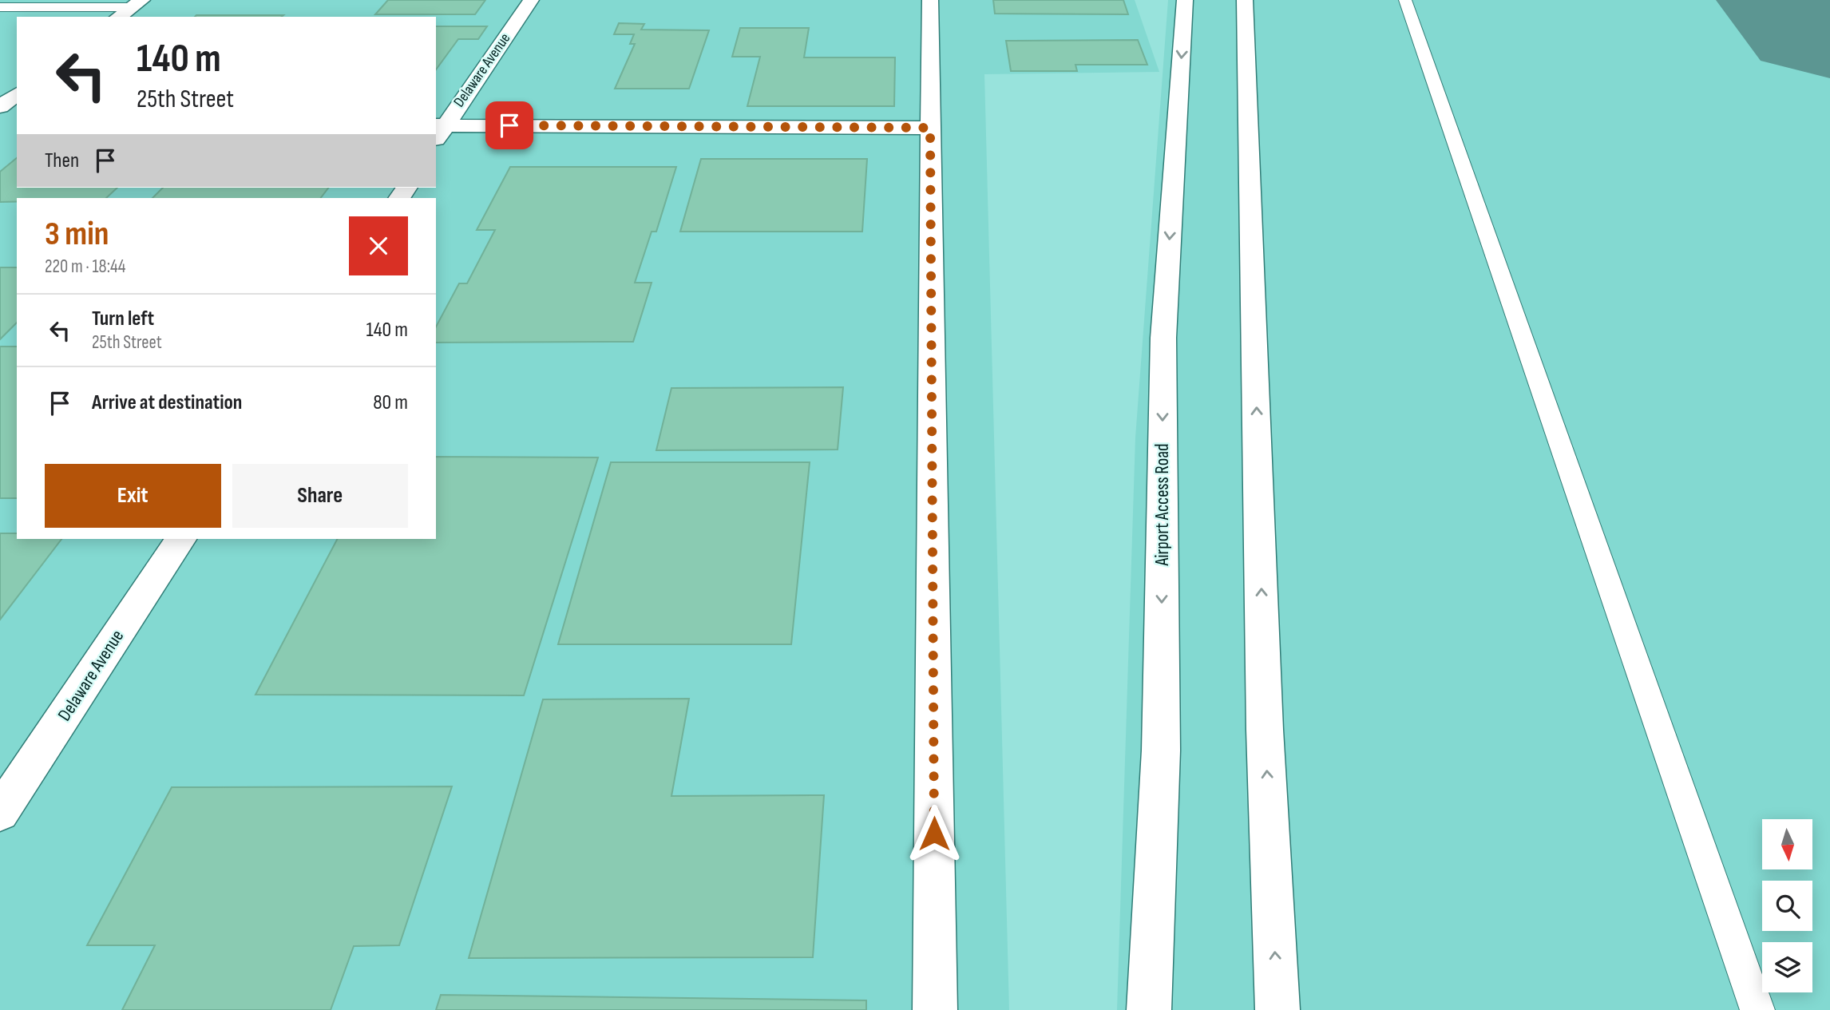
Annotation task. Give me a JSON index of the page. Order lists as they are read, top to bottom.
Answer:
{
  "streets": {
    "main road": ["Delaware Avenue", "Airport Access Road"]
  },
  "north": "bottom",
  "page": {
    "turn": ["140 m", "25th Street"],
    "then": "Then",
    "heading": ["3 min", "220 m · 18:44"],
    "list": [
      {
        "name": "Turn left",
        "note": "25th Street",
        "value": "140 m"
      },
      {
        "name": "Arrive at destination",
        "value": "80 m"
      }
    ],
    "buttons": ["Exit", "Share"]
  }
}
